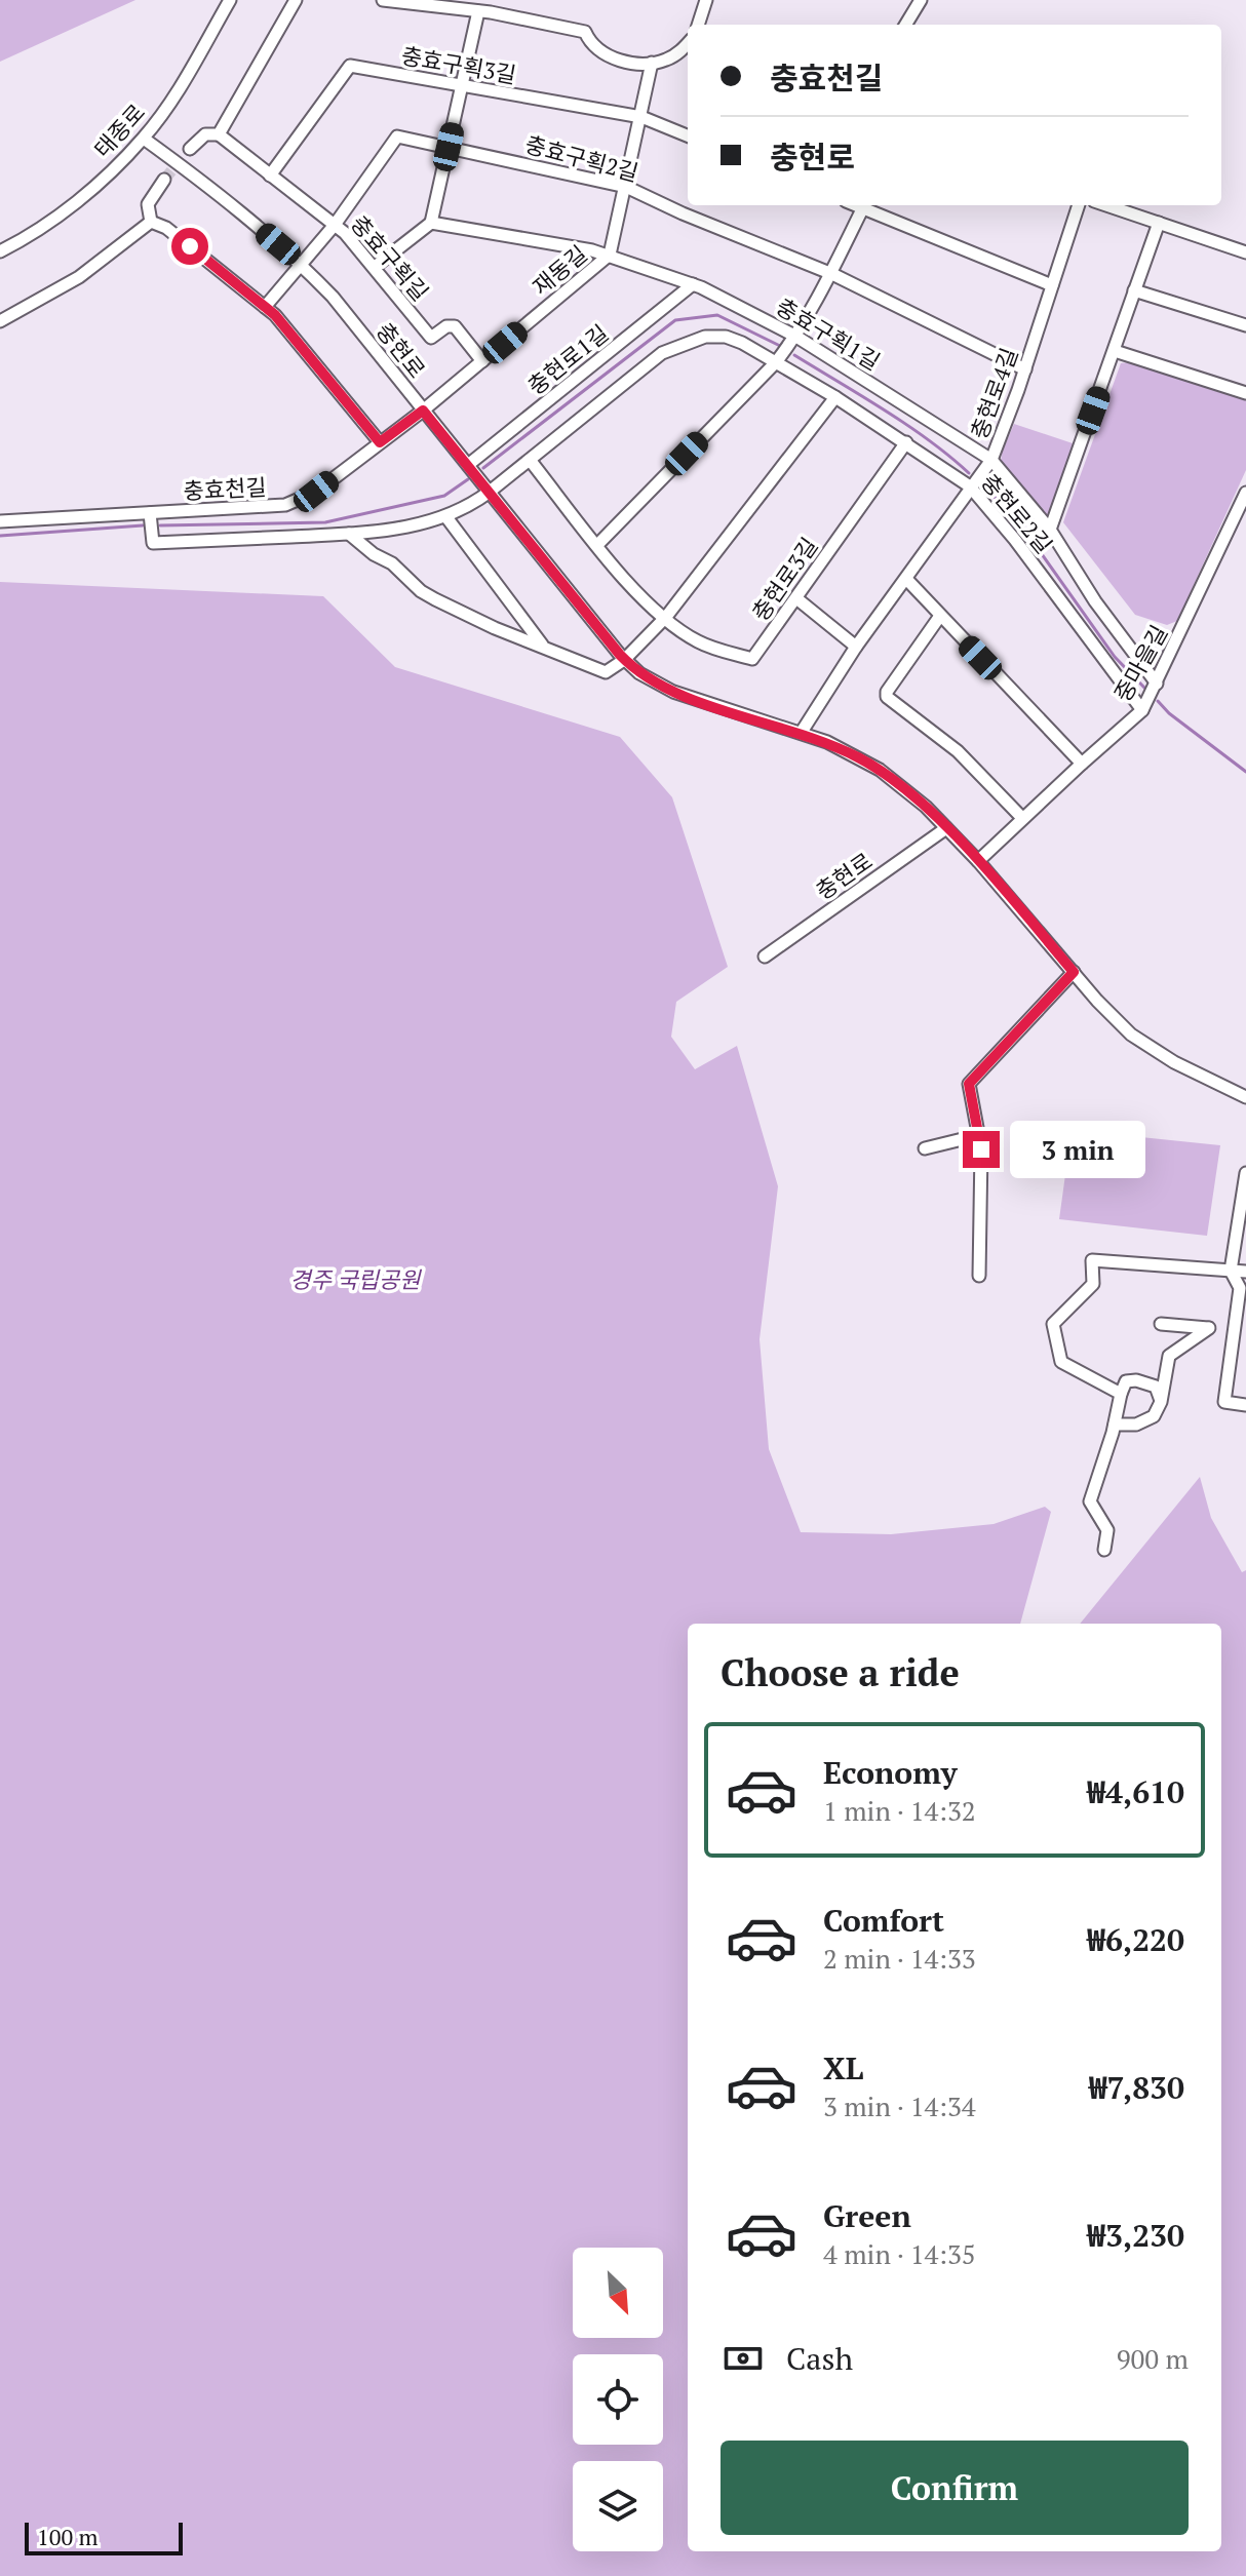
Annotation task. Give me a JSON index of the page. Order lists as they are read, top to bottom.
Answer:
{
  "streets": {
    "street": [
      "충효구획3길",
      "태종로",
      "충효구획2길",
      "충효구획길",
      "재동길",
      "충효구획1길",
      "충현로",
      "충현로1길",
      "충현로4길",
      "충효천길",
      "충현로2길",
      "충현로3길",
      "중마을길"
    ]
  },
  "crossings": [
    ["충효구획3길", "충효구획길"],
    ["충효구획3길", "재동길"],
    ["태종로", "충현로"],
    ["충효구획2길", "충효구획길"],
    ["충효구획2길", "재동길"],
    ["충효구획2길", "충현로4길"],
    ["충효구획길", "재동길"],
    ["재동길", "충효구획1길"],
    ["재동길", "충현로"],
    ["재동길", "충효천길"],
    ["충효구획1길", "충현로1길"],
    ["충효구획1길", "충현로4길"],
    ["충효구획1길", "중마을길"],
    ["충현로", "충현로1길"],
    ["충현로", "충현로4길"],
    ["충현로", "충효천길"],
    ["충현로", "충현로2길"],
    ["충현로", "중마을길"],
    ["충현로4길", "충현로2길"],
    ["충현로2길", "충현로3길"],
    ["충현로2길", "중마을길"]
  ],
  "parks": ["경주 국립공원"],
  "scale_bar": "100 m",
  "north": "bottom right",
  "page": {
    "banner": ["충효천길", "충현로"],
    "bubble": "3 min",
    "heading": "Choose a ride",
    "list": [
      {
        "name": "Economy",
        "note": "1 min · 14:32",
        "value": "₩4,610"
      },
      {
        "name": "Comfort",
        "note": "2 min · 14:33",
        "value": "₩6,220"
      },
      {
        "name": "XL",
        "note": "3 min · 14:34",
        "value": "₩7,830"
      },
      {
        "name": "Green",
        "note": "4 min · 14:35",
        "value": "₩3,230"
      }
    ],
    "pay": ["Cash", "900 m"],
    "buttons": "Confirm",
    "scale": "100 m"
  }
}
